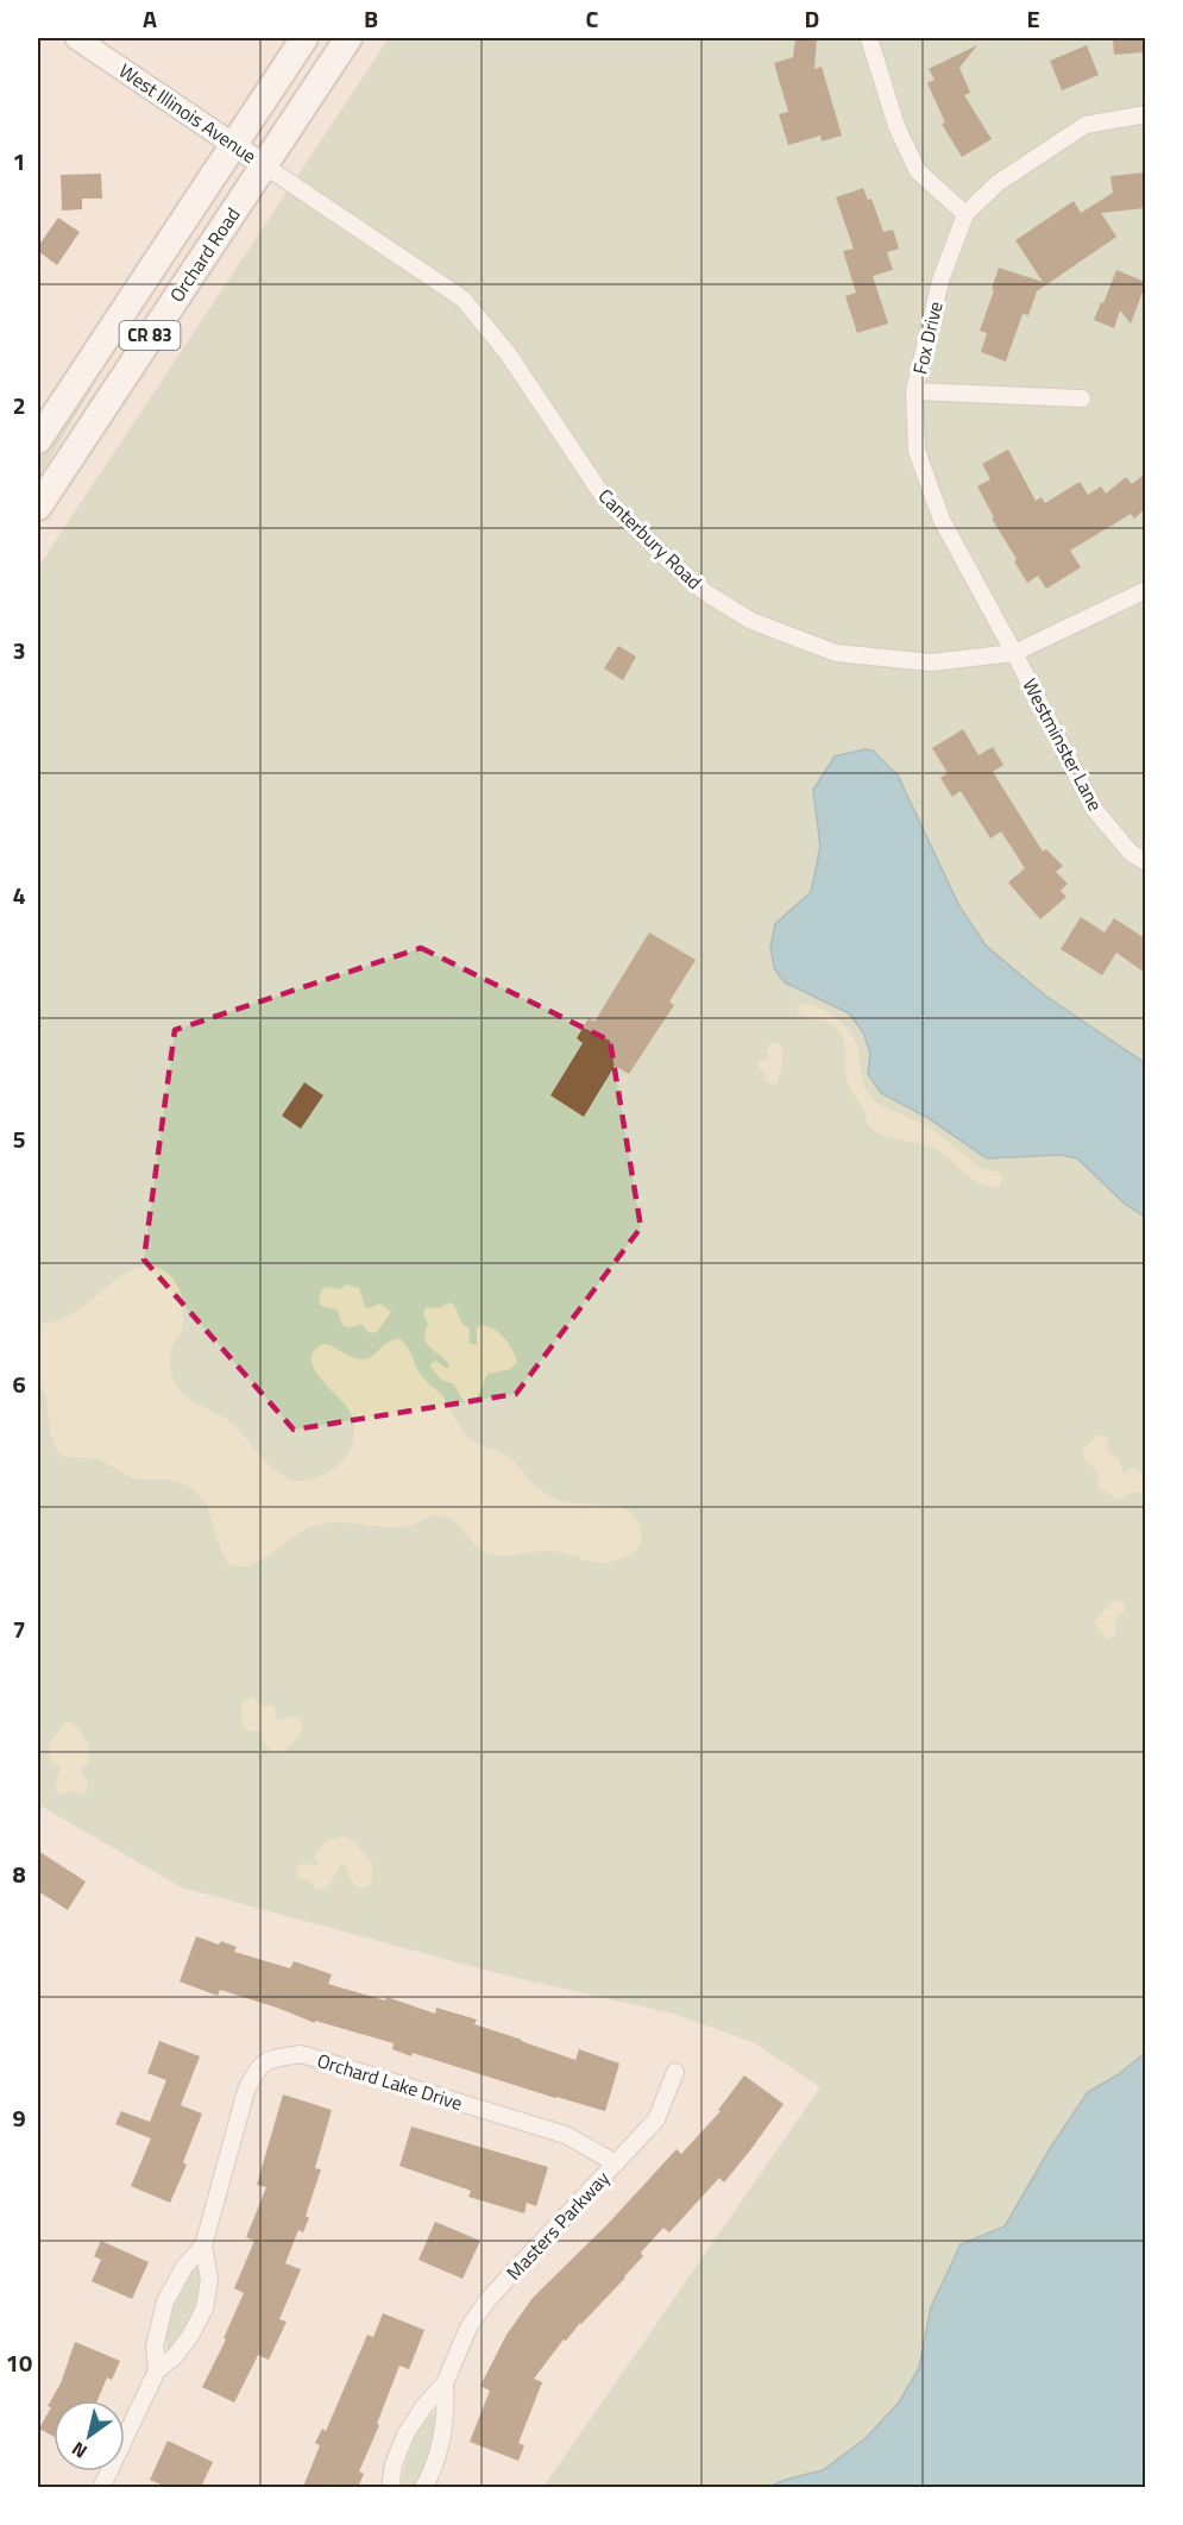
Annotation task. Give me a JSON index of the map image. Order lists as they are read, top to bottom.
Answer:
{
  "streets": {
    "main road": ["Orchard Road", "CR 83"],
    "street": [
      "West Illinois Avenue",
      "Fox Drive",
      "Canterbury Road",
      "Westminster Lane",
      "Orchard Lake Drive",
      "Masters Parkway"
    ]
  },
  "crossings": [
    ["West Illinois Avenue", "Orchard Road"],
    ["West Illinois Avenue", "Canterbury Road"],
    ["Orchard Road", "Canterbury Road"],
    ["Fox Drive", "Canterbury Road"],
    ["Fox Drive", "Westminster Lane"],
    ["Canterbury Road", "Westminster Lane"],
    ["Orchard Lake Drive", "Masters Parkway"]
  ],
  "north": "bottom left",
  "grid": {
    "columns": [
      "A",
      "B",
      "C",
      "D",
      "E"
    ],
    "rows": [
      "1",
      "2",
      "3",
      "4",
      "5",
      "6",
      "7",
      "8",
      "9",
      "10"
    ]
  }
}
